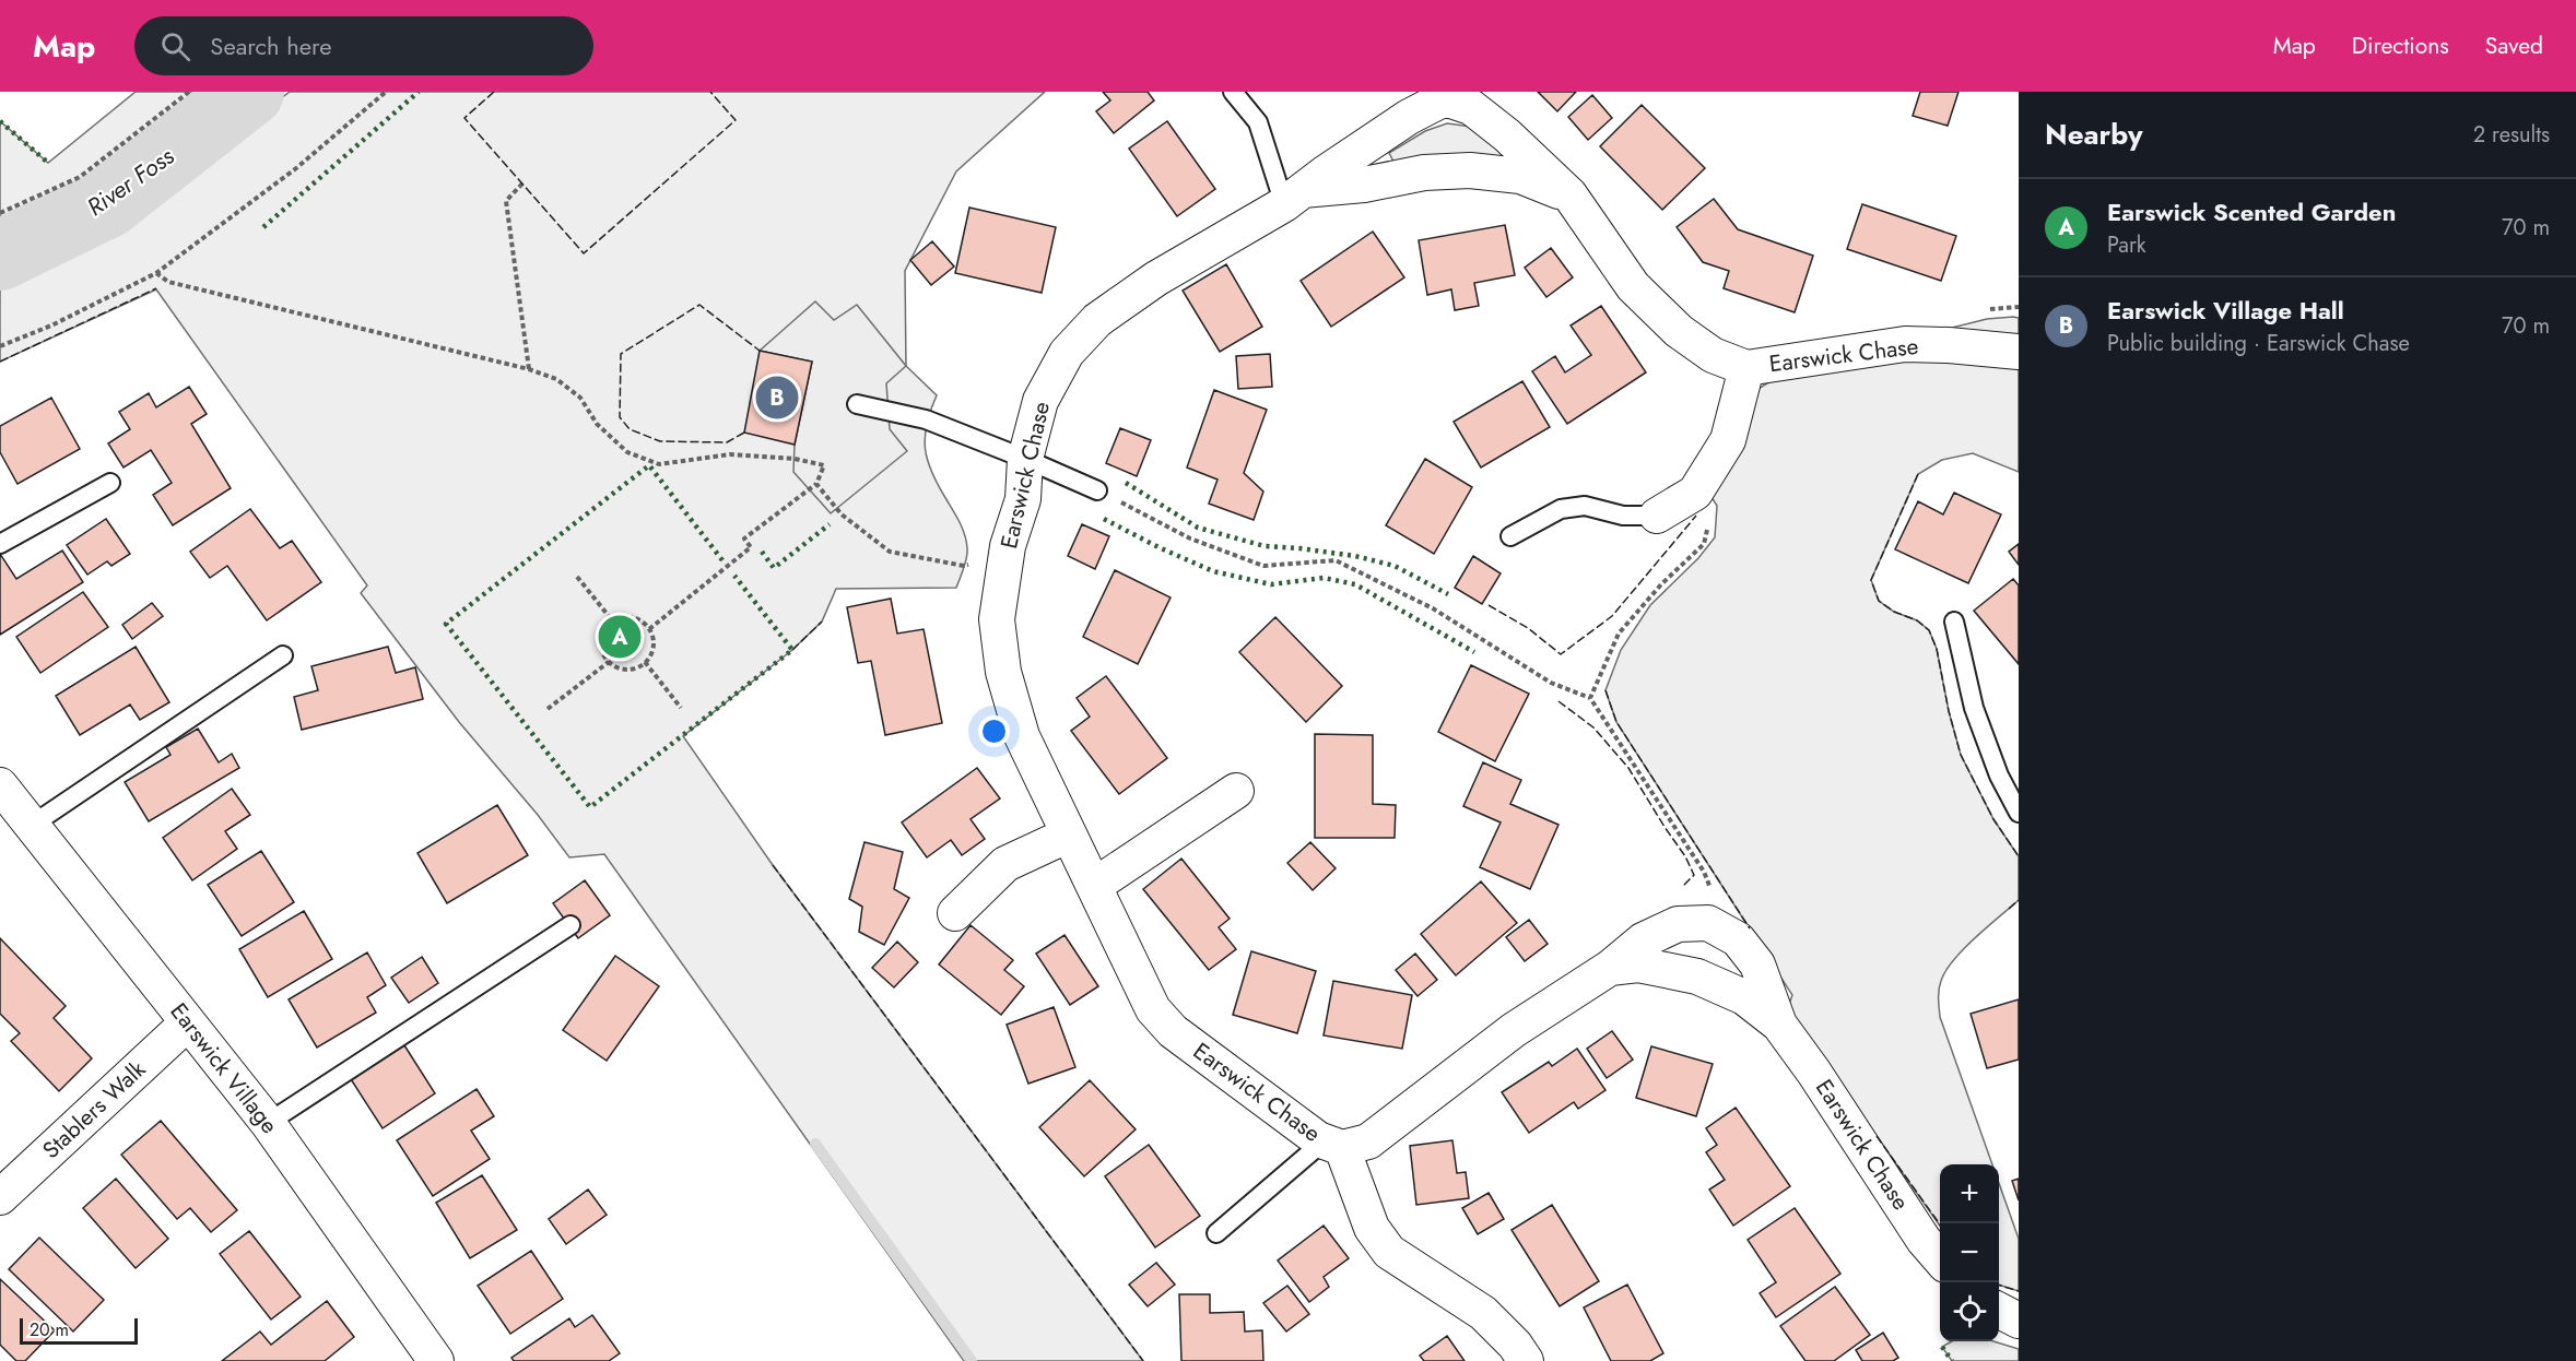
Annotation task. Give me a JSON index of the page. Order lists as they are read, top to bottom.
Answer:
{
  "streets": {
    "street": ["Earswick Chase", "Earswick Village", "Stablers Walk"]
  },
  "crossings": [
    ["Earswick Village", "Stablers Walk"]
  ],
  "water": ["River Foss"],
  "scale_bar": "20 m",
  "page": {
    "header": "Map",
    "search": "Search here",
    "nav": ["Map", "Directions", "Saved"],
    "heading": ["Nearby", "2 results"],
    "list": [
      {
        "mark": "A",
        "name": "Earswick Scented Garden",
        "note": "Park",
        "value": "70 m"
      },
      {
        "mark": "B",
        "name": "Earswick Village Hall",
        "note": "Public building · Earswick Chase",
        "value": "70 m"
      }
    ],
    "pins": ["B", "A"],
    "map_buttons": ["+", "−"],
    "scale": "20 m"
  }
}
